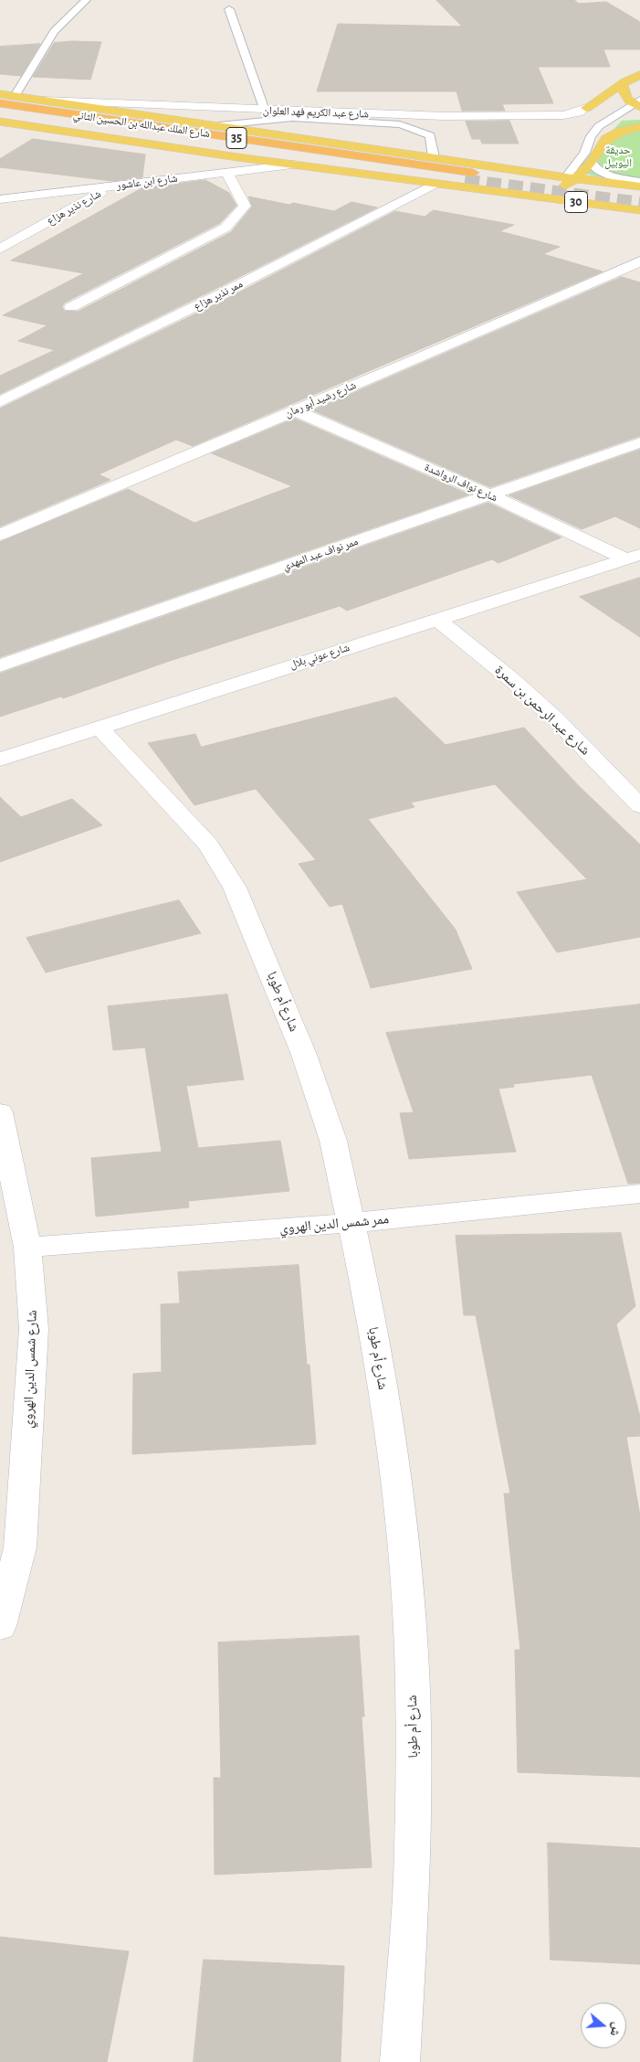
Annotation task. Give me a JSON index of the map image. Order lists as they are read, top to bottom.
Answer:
{
  "streets": {
    "highway": ["شارع الملك عبدالله بن الحسين الثاني", "35"],
    "main road": ["30"],
    "street": [
      "شارع عبد الكريم فهد العلوان",
      "شارع ابن عاشور",
      "شارع نذير هزاع",
      "ممر نذير هزاع",
      "شارع رشيد أبو رمان",
      "شارع نواف الرواشدة",
      "ممر نواف عبد المهدي",
      "شارع عوني بلال",
      "شارع عبد الرحمن بن سمرة",
      "شارع أم طوبا",
      "ممر شمس الدين الهروي",
      "شارع شمس الدين الهروي"
    ]
  },
  "crossings": [
    ["شارع ابن عاشور", "شارع نذير هزاع"],
    ["شارع رشيد أبو رمان", "شارع نواف الرواشدة"],
    ["شارع نواف الرواشدة", "ممر نواف عبد المهدي"],
    ["شارع نواف الرواشدة", "شارع عوني بلال"],
    ["شارع عوني بلال", "شارع عبد الرحمن بن سمرة"],
    ["شارع عوني بلال", "شارع أم طوبا"],
    ["شارع أم طوبا", "ممر شمس الدين الهروي"],
    ["ممر شمس الدين الهروي", "شارع شمس الدين الهروي"]
  ],
  "parks": ["حديقة اليوبيل"],
  "north": "right"
}
